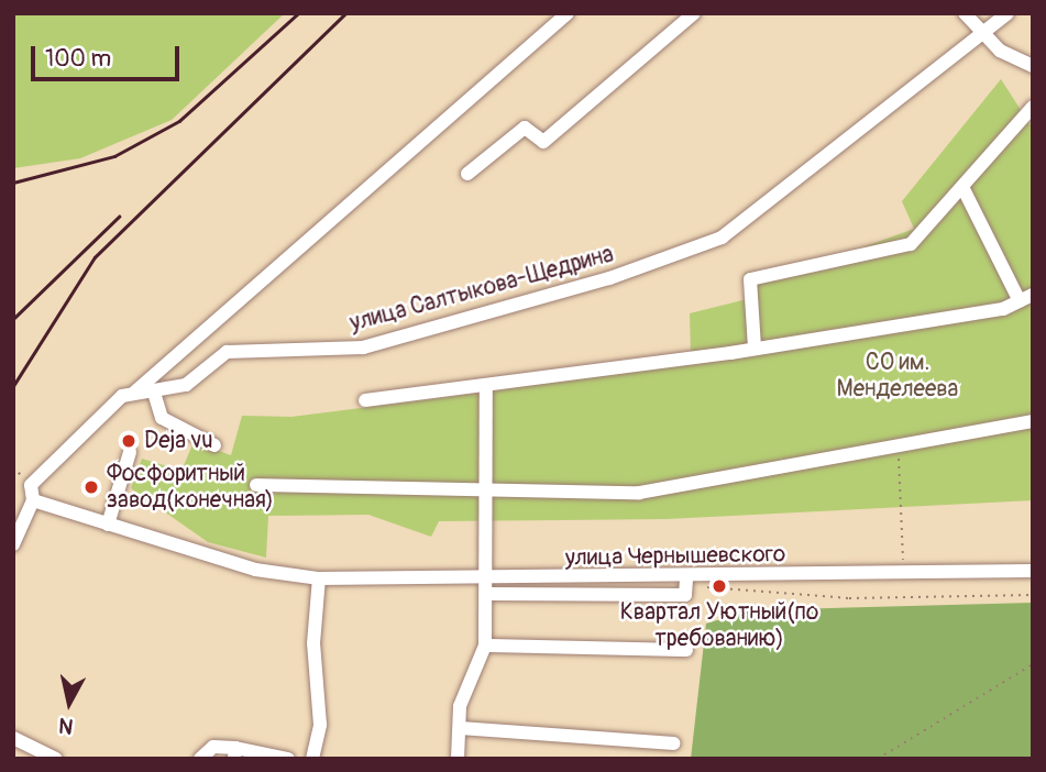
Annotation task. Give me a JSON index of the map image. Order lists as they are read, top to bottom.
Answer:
{
  "streets": {
    "street": ["улица Салтыкова-Щедрина", "улица Чернышевского"]
  },
  "parks": ["СО им. Менделеева"],
  "places": ["Deja vu", "Фосфоритный завод(конечная)", "Квартал Уютный(по требованию)"],
  "scale_bar": "100 m",
  "north": "bottom"
}
